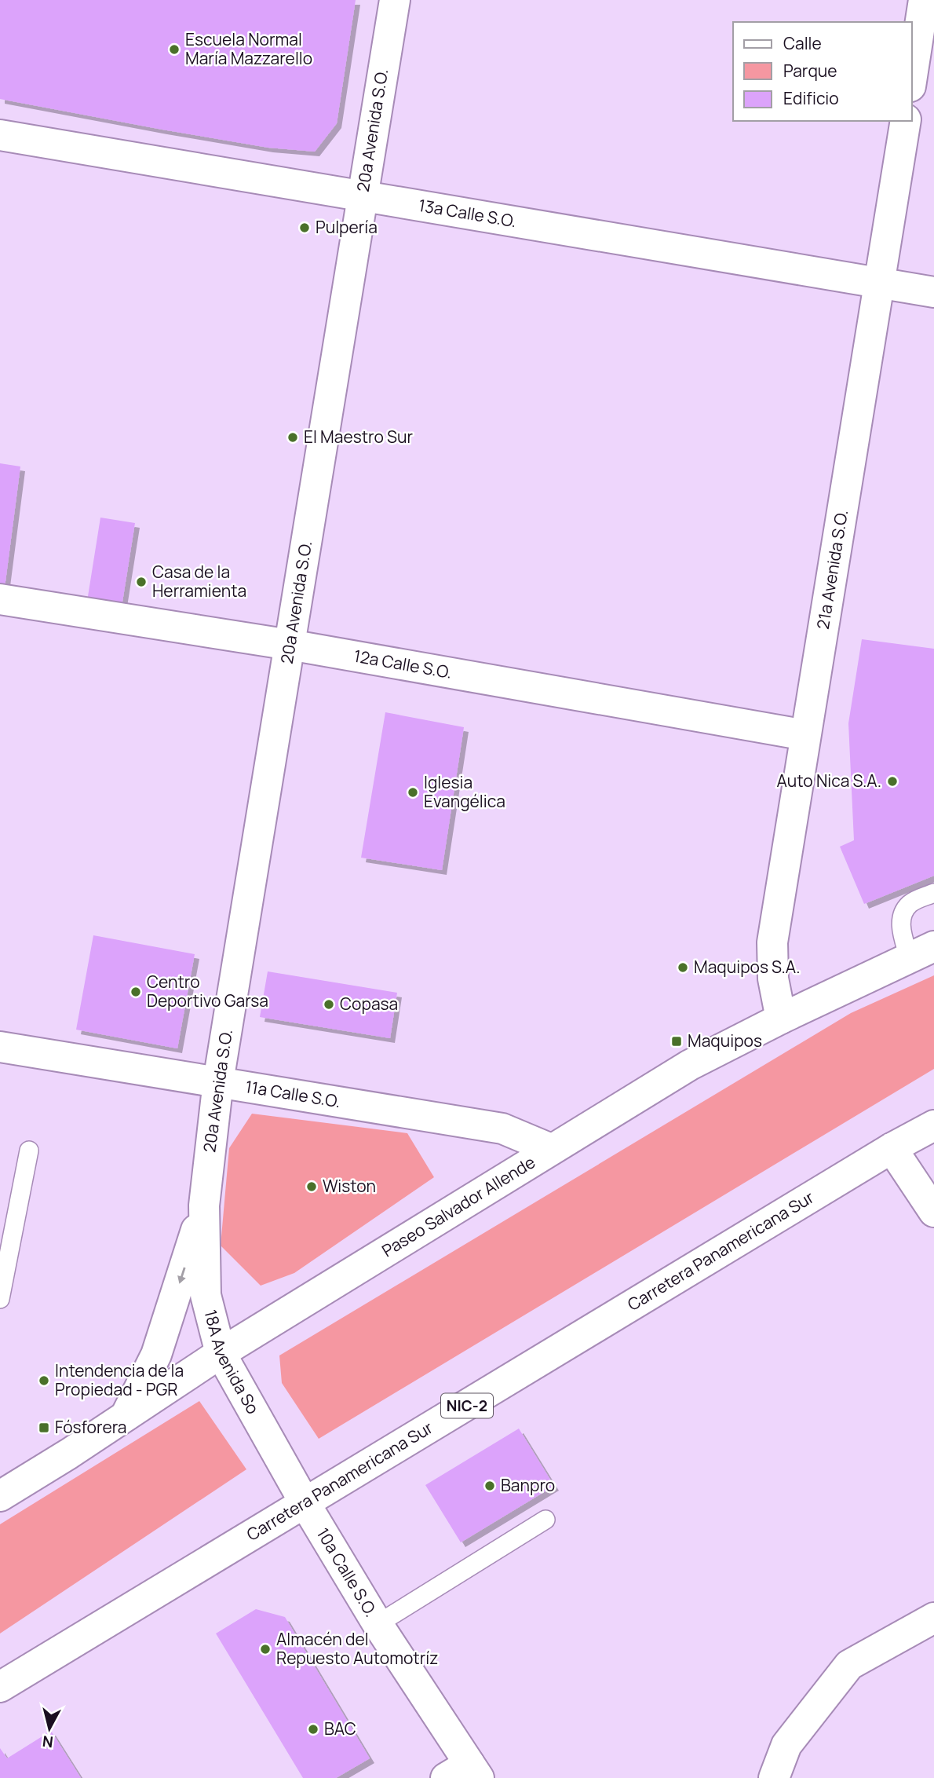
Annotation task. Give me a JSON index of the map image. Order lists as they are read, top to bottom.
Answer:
{
  "streets": {
    "main road": [
      "20a Avenida S.O.",
      "13a Calle S.O.",
      "21a Avenida S.O.",
      "12a Calle S.O.",
      "11a Calle S.O.",
      "Paseo Salvador Allende",
      "Carretera Panamericana Sur",
      "18A Avenida So",
      "NIC-2",
      "10a Calle S.O."
    ]
  },
  "crossings": [
    ["20a Avenida S.O.", "13a Calle S.O."],
    ["20a Avenida S.O.", "12a Calle S.O."],
    ["20a Avenida S.O.", "11a Calle S.O."],
    ["20a Avenida S.O.", "18A Avenida So"],
    ["13a Calle S.O.", "21a Avenida S.O."],
    ["21a Avenida S.O.", "12a Calle S.O."],
    ["21a Avenida S.O.", "Paseo Salvador Allende"],
    ["11a Calle S.O.", "Paseo Salvador Allende"],
    ["Paseo Salvador Allende", "18A Avenida So"],
    ["Carretera Panamericana Sur", "18A Avenida So"],
    ["Carretera Panamericana Sur", "10a Calle S.O."],
    ["18A Avenida So", "10a Calle S.O."]
  ],
  "places": {
    "other": [
      "Escuela Normal María Mazzarello",
      "Pulpería",
      "El Maestro Sur",
      "Casa de la Herramienta",
      "Auto Nica S.A.",
      "Iglesia Evangélica",
      "Maquipos S.A.",
      "Centro Deportivo Garsa",
      "Copasa",
      "Wiston",
      "Intendencia de la Propiedad - PGR",
      "Banpro",
      "Almacén del Repuesto Automotríz",
      "BAC"
    ],
    "transit": ["Maquipos", "Fósforera"]
  },
  "legend": ["Calle", "Parque", "Edificio"],
  "north": "bottom"
}
